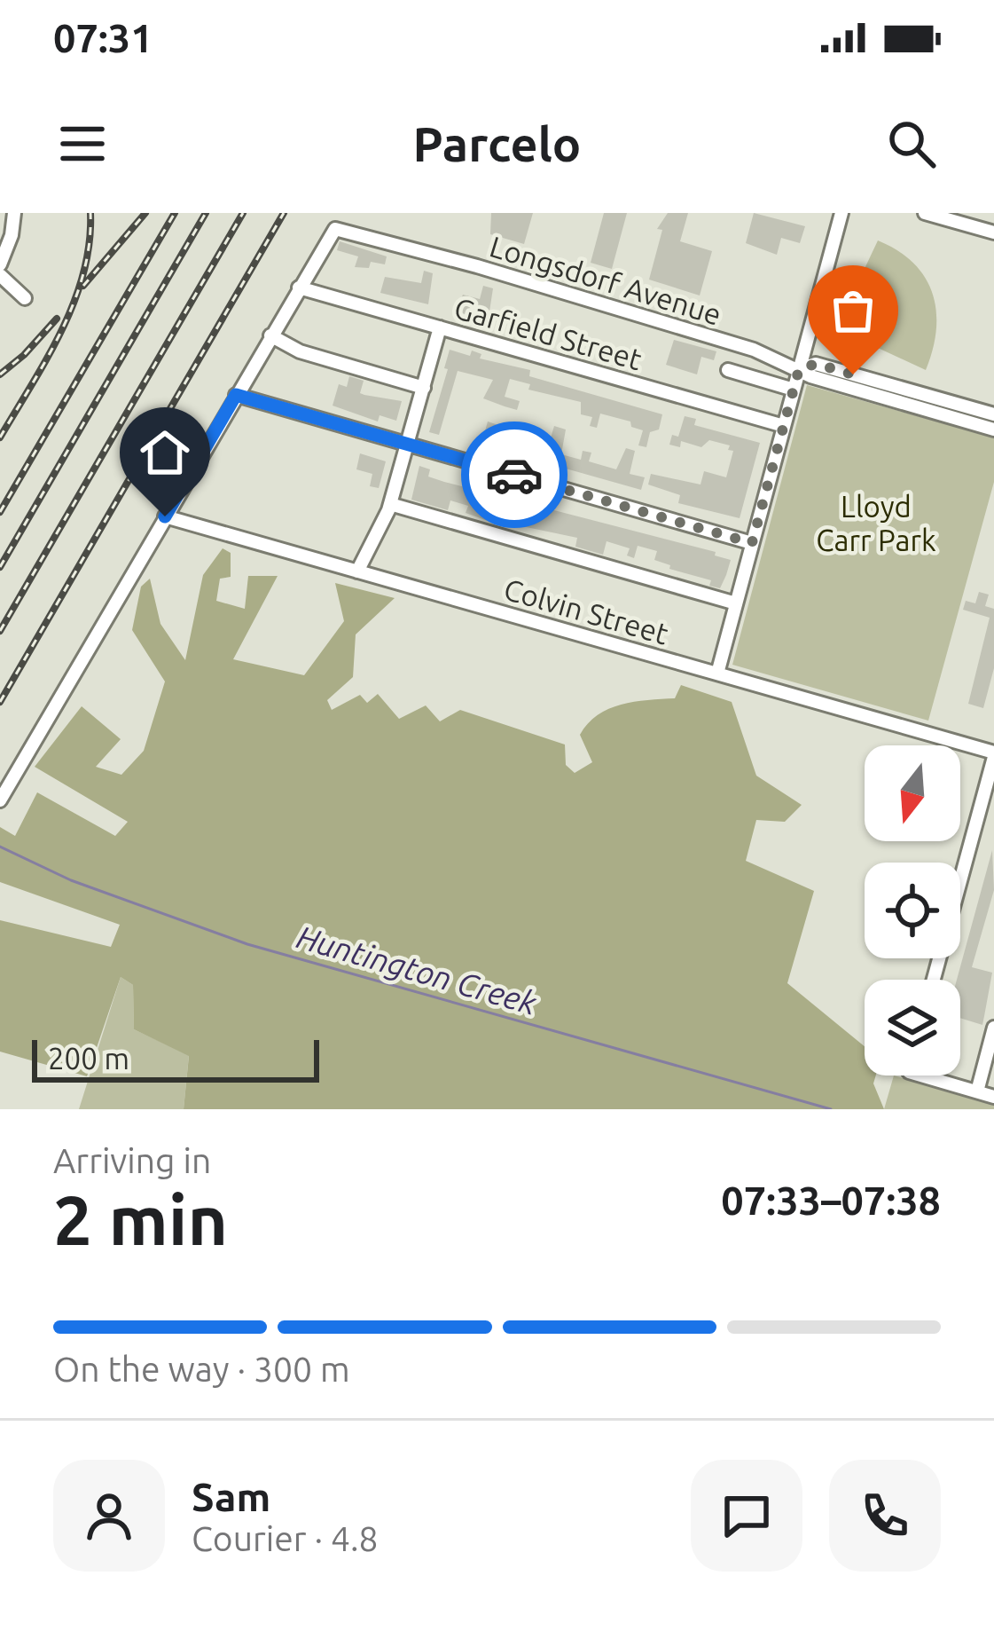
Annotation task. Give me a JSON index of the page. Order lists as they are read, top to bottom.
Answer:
{
  "streets": {
    "street": ["Longsdorf Avenue", "Garfield Street", "Colvin Street"]
  },
  "crossings": [
    ["Longsdorf Avenue", "Garfield Street"]
  ],
  "water": ["Huntington Creek"],
  "parks": ["Lloyd Carr Park"],
  "scale_bar": "200 m",
  "north": "bottom",
  "page": {
    "status": "07:31",
    "header": "Parcelo",
    "scale": "200 m",
    "heading": ["2 min", "Arriving in", "07:33–07:38"],
    "panel": ["Sam", "Courier · 4.8"],
    "bar": "On the way · 300 m"
  }
}
